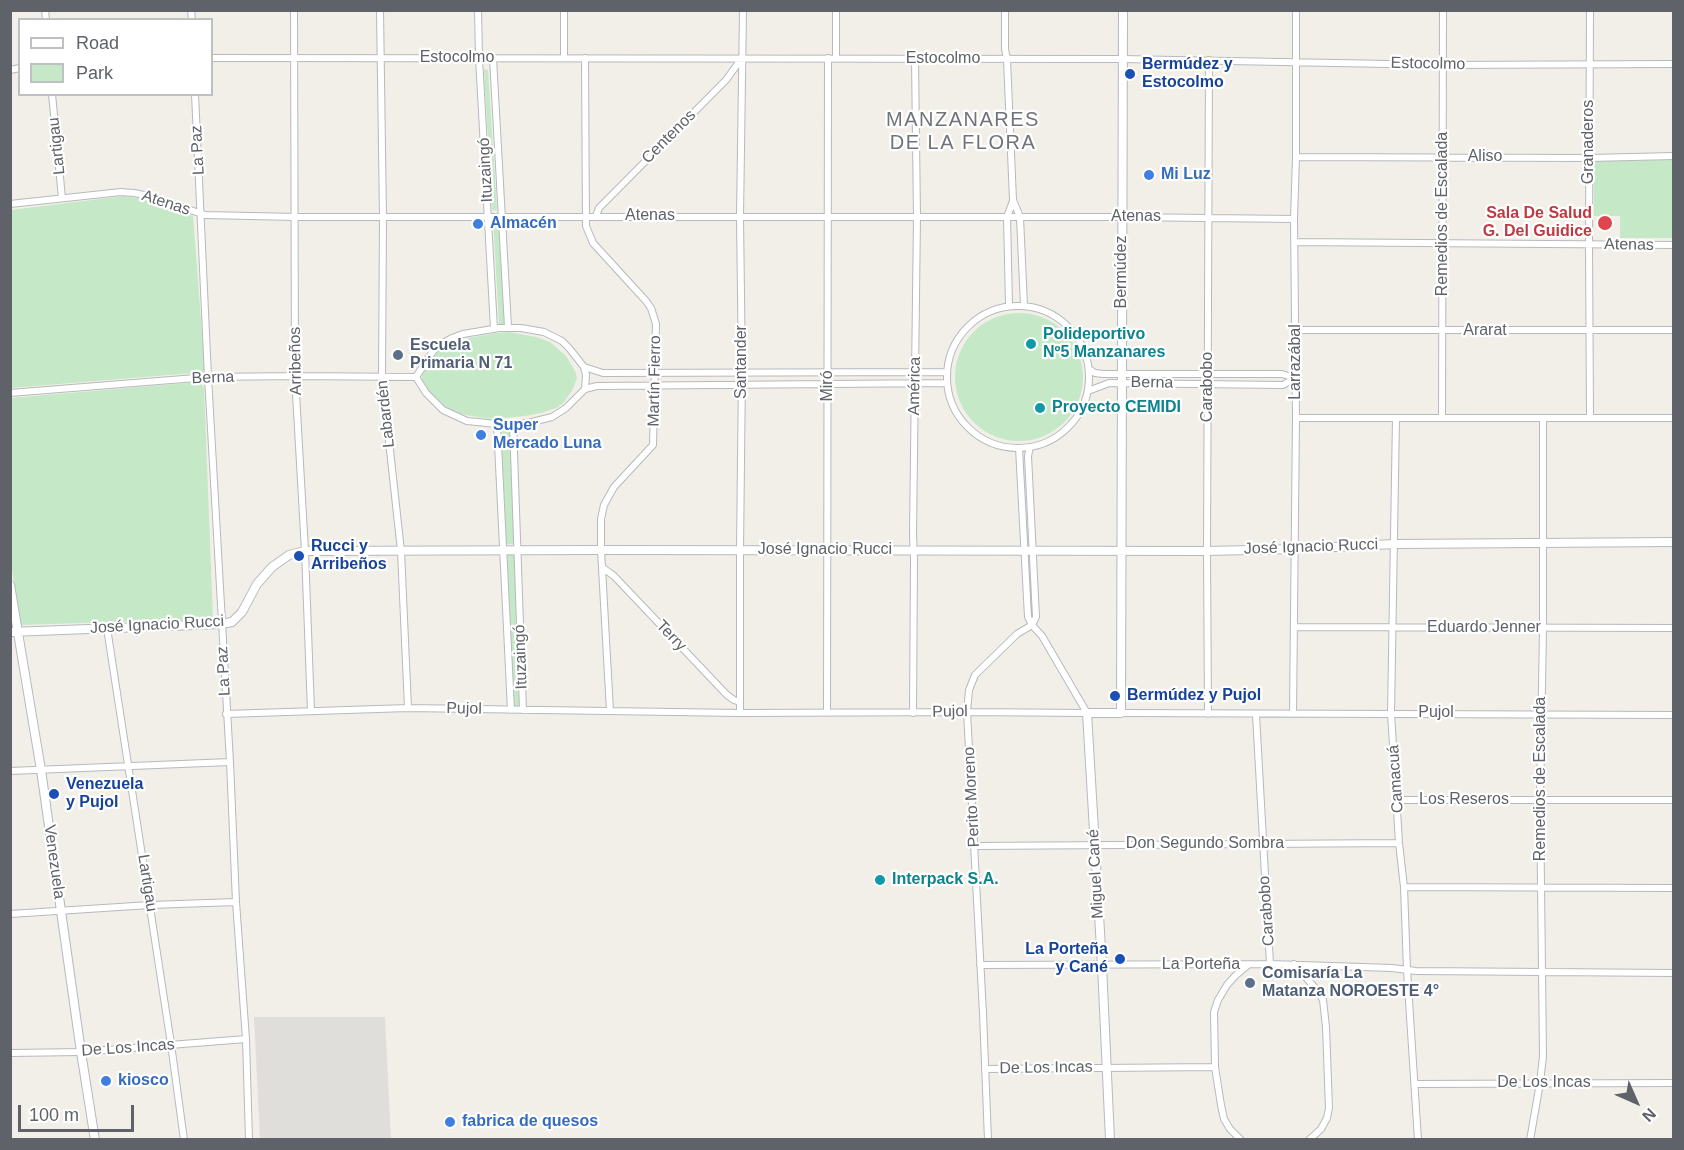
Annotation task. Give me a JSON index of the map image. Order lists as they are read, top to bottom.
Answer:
{
  "streets": {
    "street": [
      "Estocolmo",
      "Centenos",
      "Granaderos",
      "Lartigau",
      "La Paz",
      "Aliso",
      "Ituzaingó",
      "Atenas",
      "Remedios de Escalada",
      "Bermúdez",
      "Ararat",
      "Arribeños",
      "Santander",
      "Larrazábal",
      "Berna",
      "Martín Fierro",
      "Miró",
      "América",
      "Carabobo",
      "Labardén",
      "José Ignacio Rucci",
      "Eduardo Jenner",
      "Terry",
      "Pujol",
      "Camacuá",
      "Perito Moreno",
      "Los Reseros",
      "Don Segundo Sombra",
      "Venezuela",
      "Miguel Cané",
      "La Porteña",
      "De Los Incas"
    ]
  },
  "crossings": [
    ["Estocolmo", "Centenos"],
    ["Estocolmo", "Granaderos"],
    ["Estocolmo", "Ituzaingó"],
    ["Estocolmo", "Remedios de Escalada"],
    ["Estocolmo", "Bermúdez"],
    ["Estocolmo", "Arribeños"],
    ["Estocolmo", "Santander"],
    ["Estocolmo", "Larrazábal"],
    ["Estocolmo", "Martín Fierro"],
    ["Estocolmo", "Miró"],
    ["Estocolmo", "América"],
    ["Estocolmo", "Carabobo"],
    ["Estocolmo", "Labardén"],
    ["Centenos", "Atenas"],
    ["Centenos", "Santander"],
    ["Granaderos", "Aliso"],
    ["Granaderos", "Atenas"],
    ["Granaderos", "Ararat"],
    ["Lartigau", "Atenas"],
    ["Lartigau", "José Ignacio Rucci"],
    ["Lartigau", "De Los Incas"],
    ["La Paz", "Atenas"],
    ["La Paz", "Berna"],
    ["La Paz", "José Ignacio Rucci"],
    ["La Paz", "Pujol"],
    ["La Paz", "De Los Incas"],
    ["Aliso", "Remedios de Escalada"],
    ["Aliso", "Larrazábal"],
    ["Ituzaingó", "Atenas"],
    ["Ituzaingó", "Berna"],
    ["Ituzaingó", "José Ignacio Rucci"],
    ["Ituzaingó", "Pujol"],
    ["Atenas", "Remedios de Escalada"],
    ["Atenas", "Bermúdez"],
    ["Atenas", "Arribeños"],
    ["Atenas", "Santander"],
    ["Atenas", "Larrazábal"],
    ["Atenas", "Martín Fierro"],
    ["Atenas", "Miró"],
    ["Atenas", "América"],
    ["Atenas", "Carabobo"],
    ["Atenas", "Labardén"],
    ["Remedios de Escalada", "Ararat"],
    ["Remedios de Escalada", "José Ignacio Rucci"],
    ["Remedios de Escalada", "Eduardo Jenner"],
    ["Remedios de Escalada", "Pujol"],
    ["Remedios de Escalada", "Los Reseros"],
    ["Remedios de Escalada", "La Porteña"],
    ["Remedios de Escalada", "De Los Incas"],
    ["Bermúdez", "Berna"],
    ["Bermúdez", "José Ignacio Rucci"],
    ["Bermúdez", "Pujol"],
    ["Ararat", "Larrazábal"],
    ["Arribeños", "Berna"],
    ["Arribeños", "José Ignacio Rucci"],
    ["Arribeños", "Pujol"],
    ["Santander", "José Ignacio Rucci"],
    ["Santander", "Terry"],
    ["Santander", "Pujol"],
    ["Larrazábal", "Berna"],
    ["Larrazábal", "José Ignacio Rucci"],
    ["Larrazábal", "Eduardo Jenner"],
    ["Larrazábal", "Pujol"],
    ["Berna", "Carabobo"],
    ["Berna", "Labardén"],
    ["Martín Fierro", "José Ignacio Rucci"],
    ["Martín Fierro", "Terry"],
    ["Martín Fierro", "Pujol"],
    ["Miró", "José Ignacio Rucci"],
    ["Miró", "Pujol"],
    ["América", "José Ignacio Rucci"],
    ["América", "Pujol"],
    ["Carabobo", "José Ignacio Rucci"],
    ["Carabobo", "Pujol"],
    ["Carabobo", "Don Segundo Sombra"],
    ["Carabobo", "La Porteña"],
    ["Carabobo", "De Los Incas"],
    ["Labardén", "José Ignacio Rucci"],
    ["Labardén", "Pujol"],
    ["José Ignacio Rucci", "Camacuá"],
    ["José Ignacio Rucci", "Venezuela"],
    ["Eduardo Jenner", "Camacuá"],
    ["Pujol", "Camacuá"],
    ["Pujol", "Perito Moreno"],
    ["Pujol", "Miguel Cané"],
    ["Camacuá", "Los Reseros"],
    ["Camacuá", "Don Segundo Sombra"],
    ["Camacuá", "La Porteña"],
    ["Camacuá", "De Los Incas"],
    ["Perito Moreno", "Don Segundo Sombra"],
    ["Perito Moreno", "Miguel Cané"],
    ["Perito Moreno", "La Porteña"],
    ["Perito Moreno", "De Los Incas"],
    ["Don Segundo Sombra", "Miguel Cané"],
    ["Venezuela", "De Los Incas"],
    ["Miguel Cané", "La Porteña"],
    ["Miguel Cané", "De Los Incas"]
  ],
  "districts": ["MANZANARES DE LA FLORA"],
  "places": [
    "Bermúdez y Estocolmo",
    "Mi Luz",
    "Sala De Salud G. Del Guidice",
    "Almacén",
    "Polideportivo Nº5 Manzanares",
    "Escuela Primaria N 71",
    "Proyecto CEMIDI",
    "Super Mercado Luna",
    "Rucci y Arribeños",
    "Bermúdez y Pujol",
    "Venezuela y Pujol",
    "Interpack S.A.",
    "La Porteña y Cané",
    "Comisaría La Matanza NOROESTE 4°",
    "kiosco",
    "fabrica de quesos"
  ],
  "legend": ["Road", "Park"],
  "scale_bar": "100 m",
  "north": "bottom right"
}
